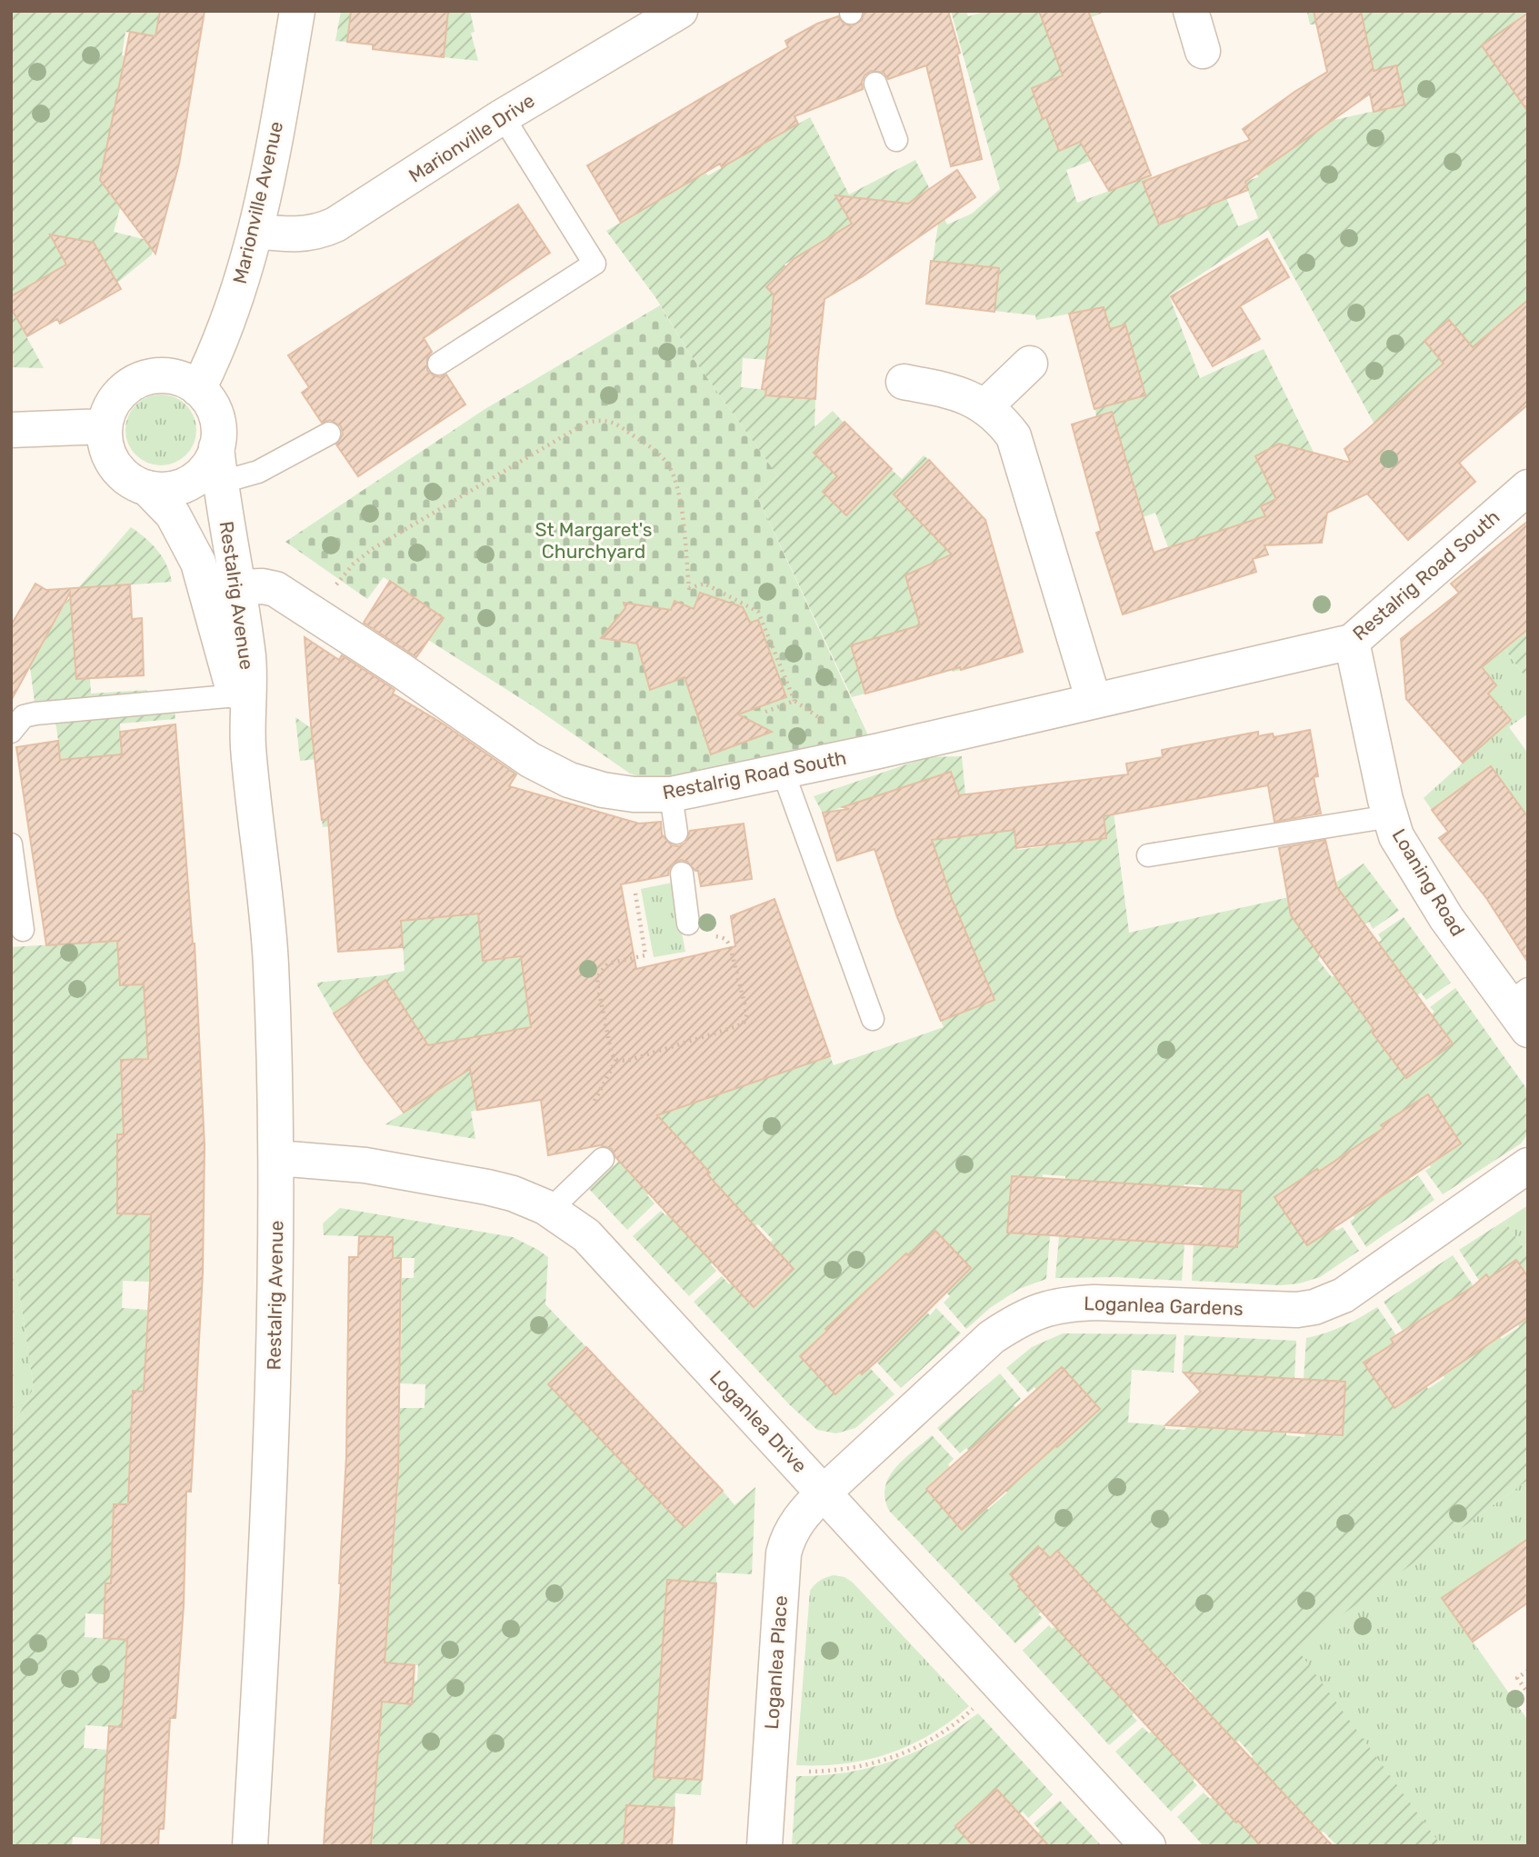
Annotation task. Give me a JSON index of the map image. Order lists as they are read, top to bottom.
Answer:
{
  "streets": {
    "street": [
      "Marionville Drive",
      "Marionville Avenue",
      "Restalrig Road South",
      "Restalrig Avenue",
      "Loaning Road",
      "Loganlea Gardens",
      "Loganlea Drive",
      "Loganlea Place"
    ]
  },
  "crossings": [
    ["Marionville Drive", "Marionville Avenue"],
    ["Marionville Avenue", "Restalrig Avenue"],
    ["Restalrig Road South", "Restalrig Avenue"],
    ["Restalrig Road South", "Loaning Road"],
    ["Restalrig Avenue", "Loganlea Drive"],
    ["Loganlea Gardens", "Loganlea Drive"],
    ["Loganlea Gardens", "Loganlea Place"],
    ["Loganlea Drive", "Loganlea Place"]
  ],
  "parks": ["St Margaret's Churchyard"]
}
